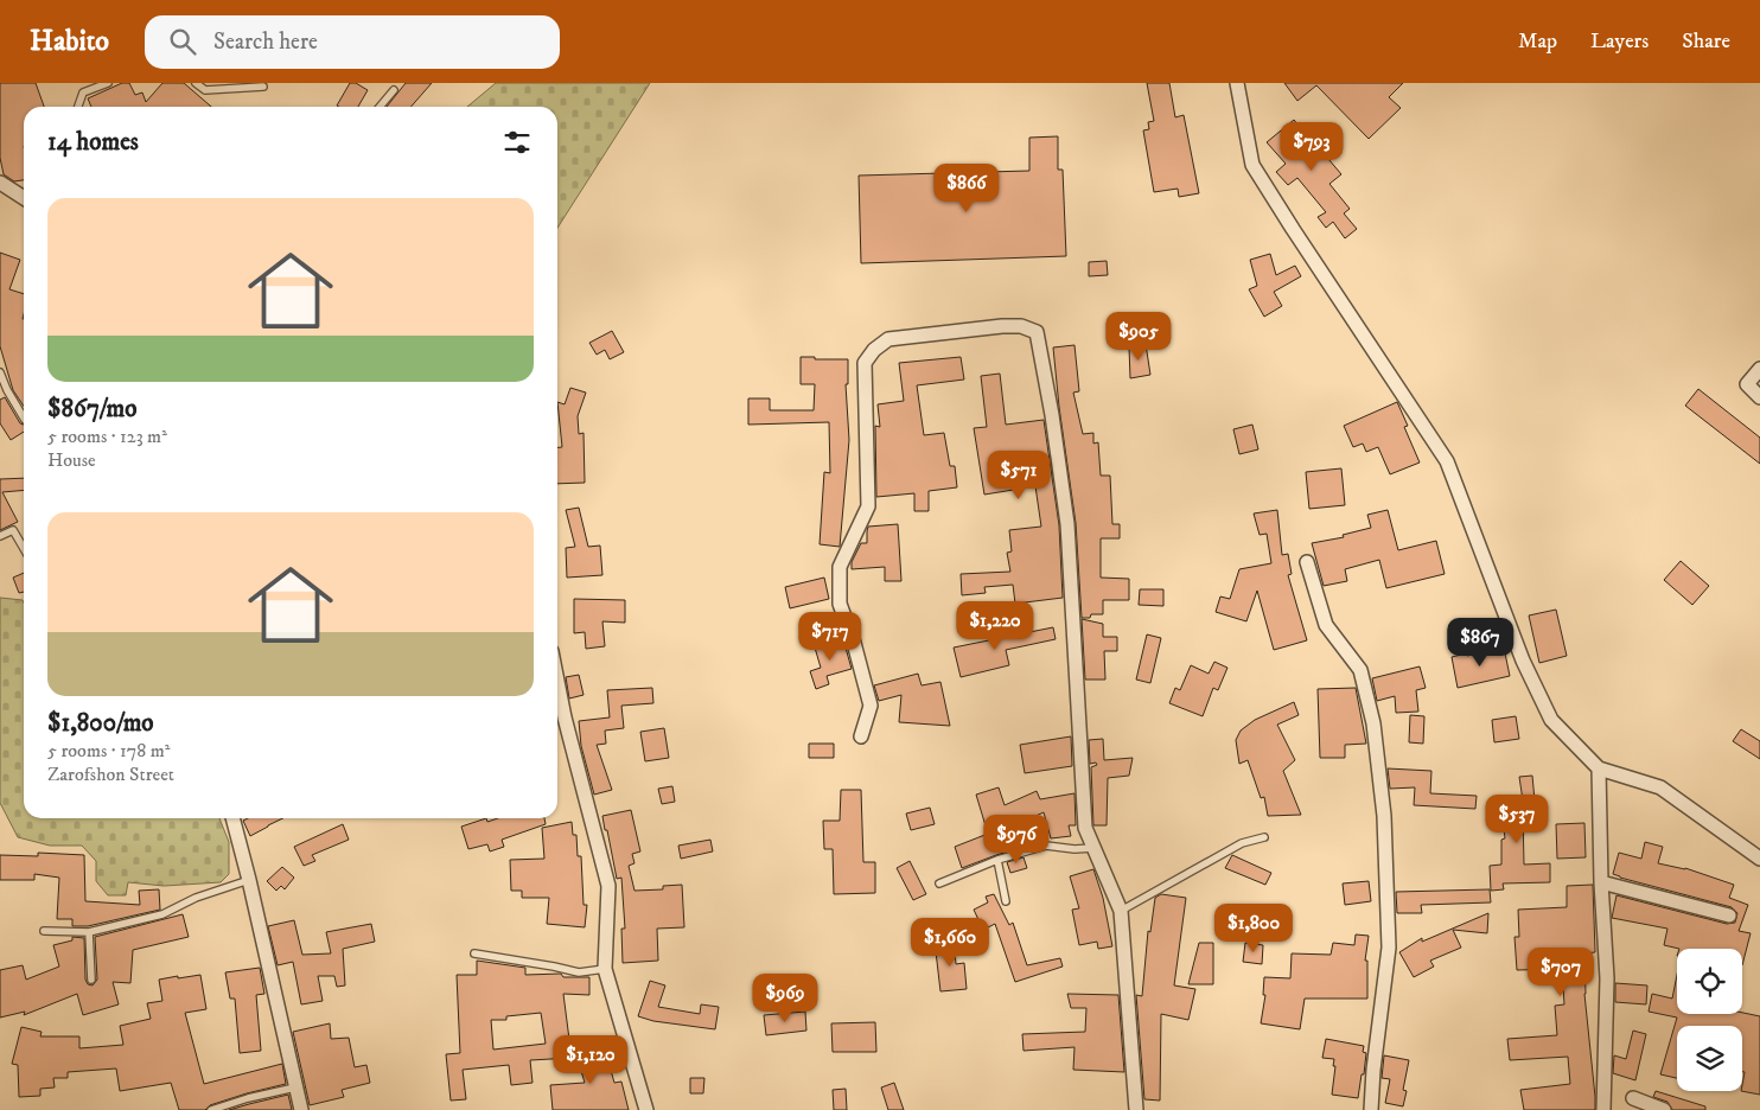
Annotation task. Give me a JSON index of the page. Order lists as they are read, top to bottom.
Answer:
{
  "page": {
    "header": "Habito",
    "search": "Search here",
    "nav": ["Map", "Layers", "Share"],
    "heading": "14 homes",
    "price": [
      "$793",
      "$866",
      "$905",
      "$571",
      "$1,220",
      "$717",
      "$867",
      "$537",
      "$976",
      "$1,800",
      "$1,660",
      "$707",
      "$969",
      "$1,120"
    ],
    "list": [
      {
        "name": "$867/mo",
        "note": "5 rooms · 123 m² · House"
      },
      {
        "name": "$1,800/mo",
        "note": "5 rooms · 178 m² · Zarofshon Street"
      }
    ]
  }
}
